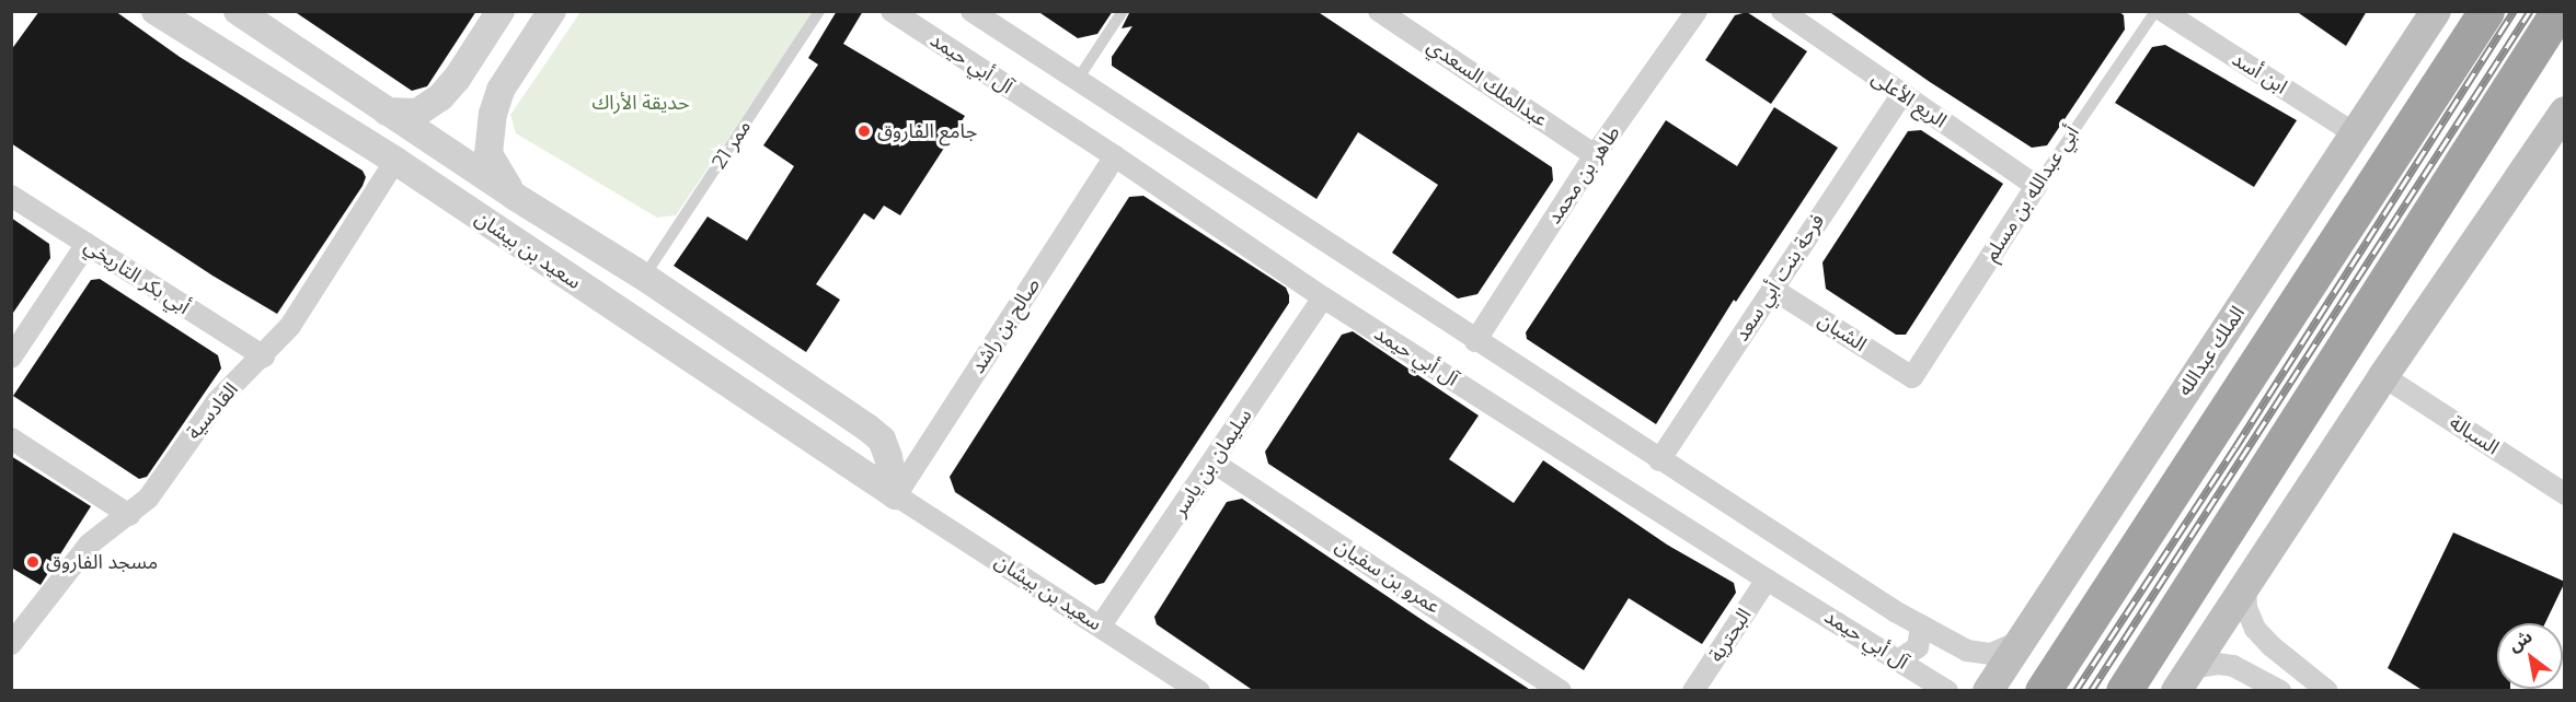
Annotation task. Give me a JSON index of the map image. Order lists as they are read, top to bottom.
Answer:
{
  "streets": {
    "main road": ["الملك عبدالله"],
    "street": [
      "آل أبي حيمد",
      "ابن أسد",
      "عبدالملك السعدي",
      "الريع الأعلى",
      "طاهر بن محمد",
      "أبي عبدالله بن مسلم",
      "سعيد بن بيشان",
      "أبي بكر التاريخي",
      "فرحة بنت أبي سعد",
      "صالح بن راشد",
      "الشبان",
      "القادسية",
      "السبالة",
      "سليمان بن ياسر",
      "عمرو بن سفيان",
      "البحترية"
    ],
    "lane": ["ممر 21"]
  },
  "crossings": [
    ["آل أبي حيمد", "طاهر بن محمد"],
    ["آل أبي حيمد", "فرحة بنت أبي سعد"],
    ["آل أبي حيمد", "صالح بن راشد"],
    ["آل أبي حيمد", "الملك عبدالله"],
    ["آل أبي حيمد", "سليمان بن ياسر"],
    ["آل أبي حيمد", "البحترية"],
    ["ابن أسد", "الملك عبدالله"],
    ["عبدالملك السعدي", "طاهر بن محمد"],
    ["الريع الأعلى", "أبي عبدالله بن مسلم"],
    ["الريع الأعلى", "فرحة بنت أبي سعد"],
    ["ممر 21", "سعيد بن بيشان"],
    ["أبي عبدالله بن مسلم", "الشبان"],
    ["سعيد بن بيشان", "صالح بن راشد"],
    ["سعيد بن بيشان", "القادسية"],
    ["سعيد بن بيشان", "سليمان بن ياسر"],
    ["أبي بكر التاريخي", "القادسية"],
    ["فرحة بنت أبي سعد", "الشبان"],
    ["سليمان بن ياسر", "عمرو بن سفيان"]
  ],
  "parks": ["حديقة الأراك"],
  "places": ["جامع الفاروق", "مسجد الفاروق"],
  "north": "top left"
}
